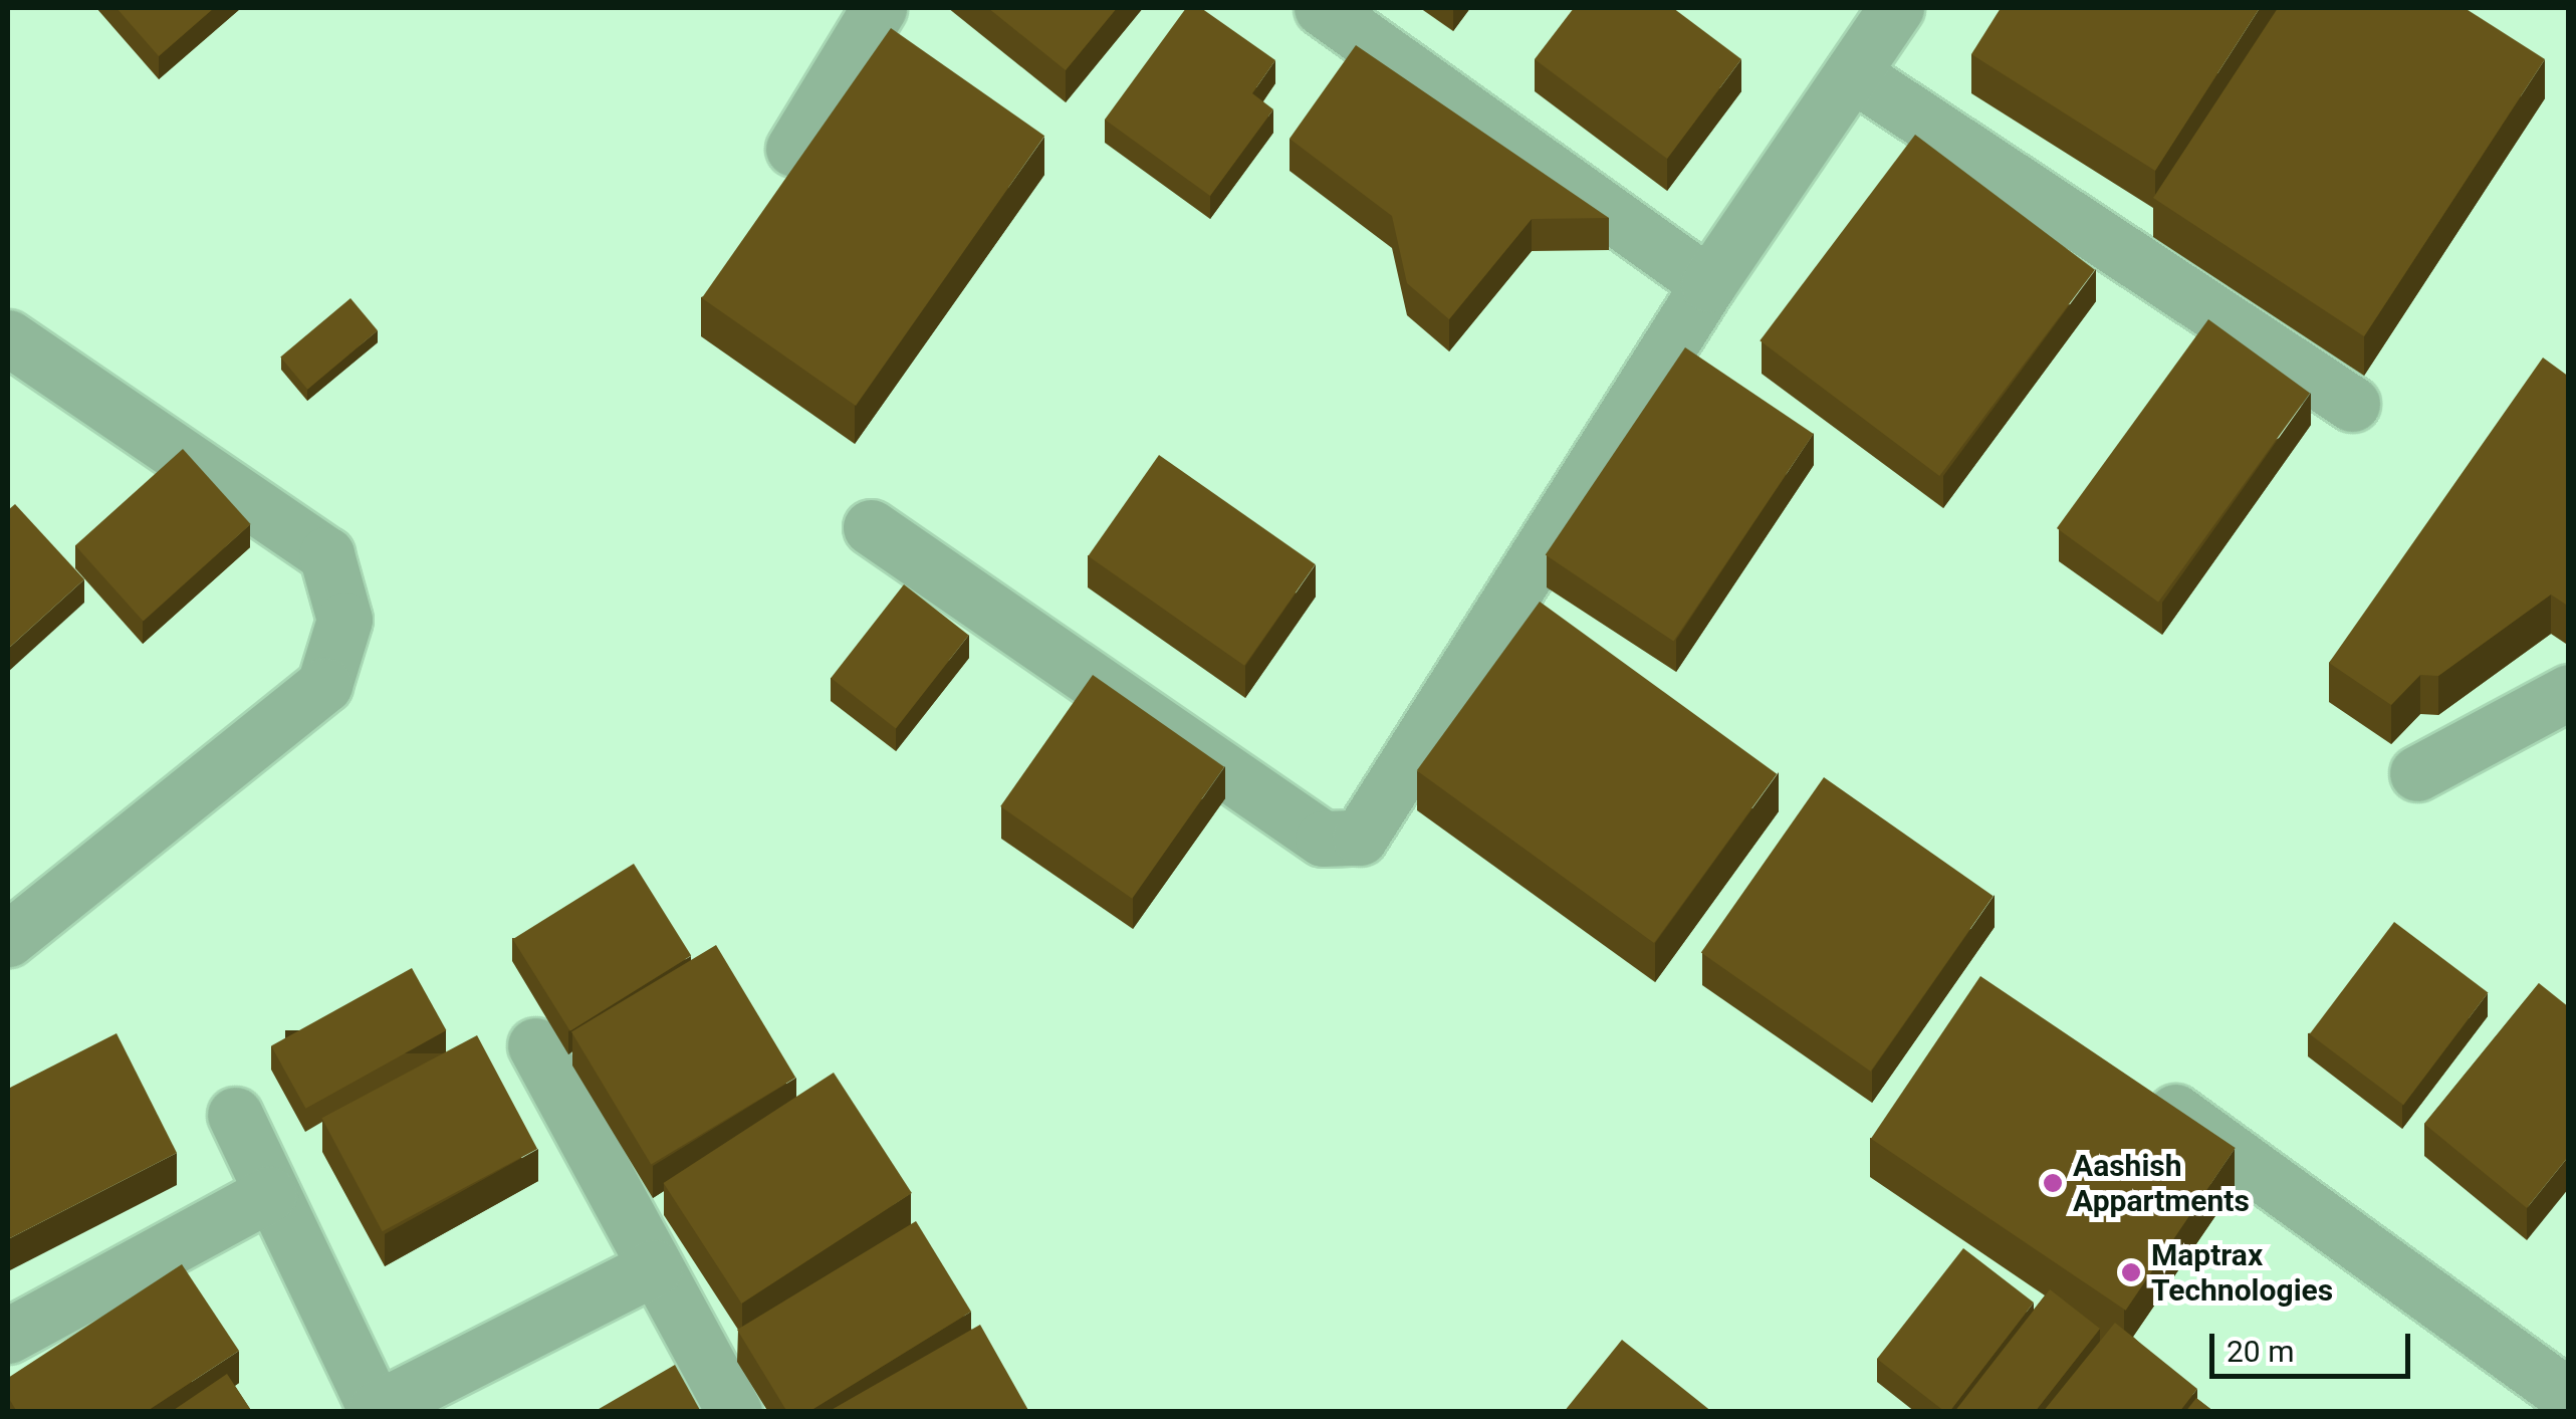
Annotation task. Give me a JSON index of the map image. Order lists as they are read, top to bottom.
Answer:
{
  "places": ["Aashish Appartments", "Maptrax Technologies"],
  "scale_bar": "20 m"
}
